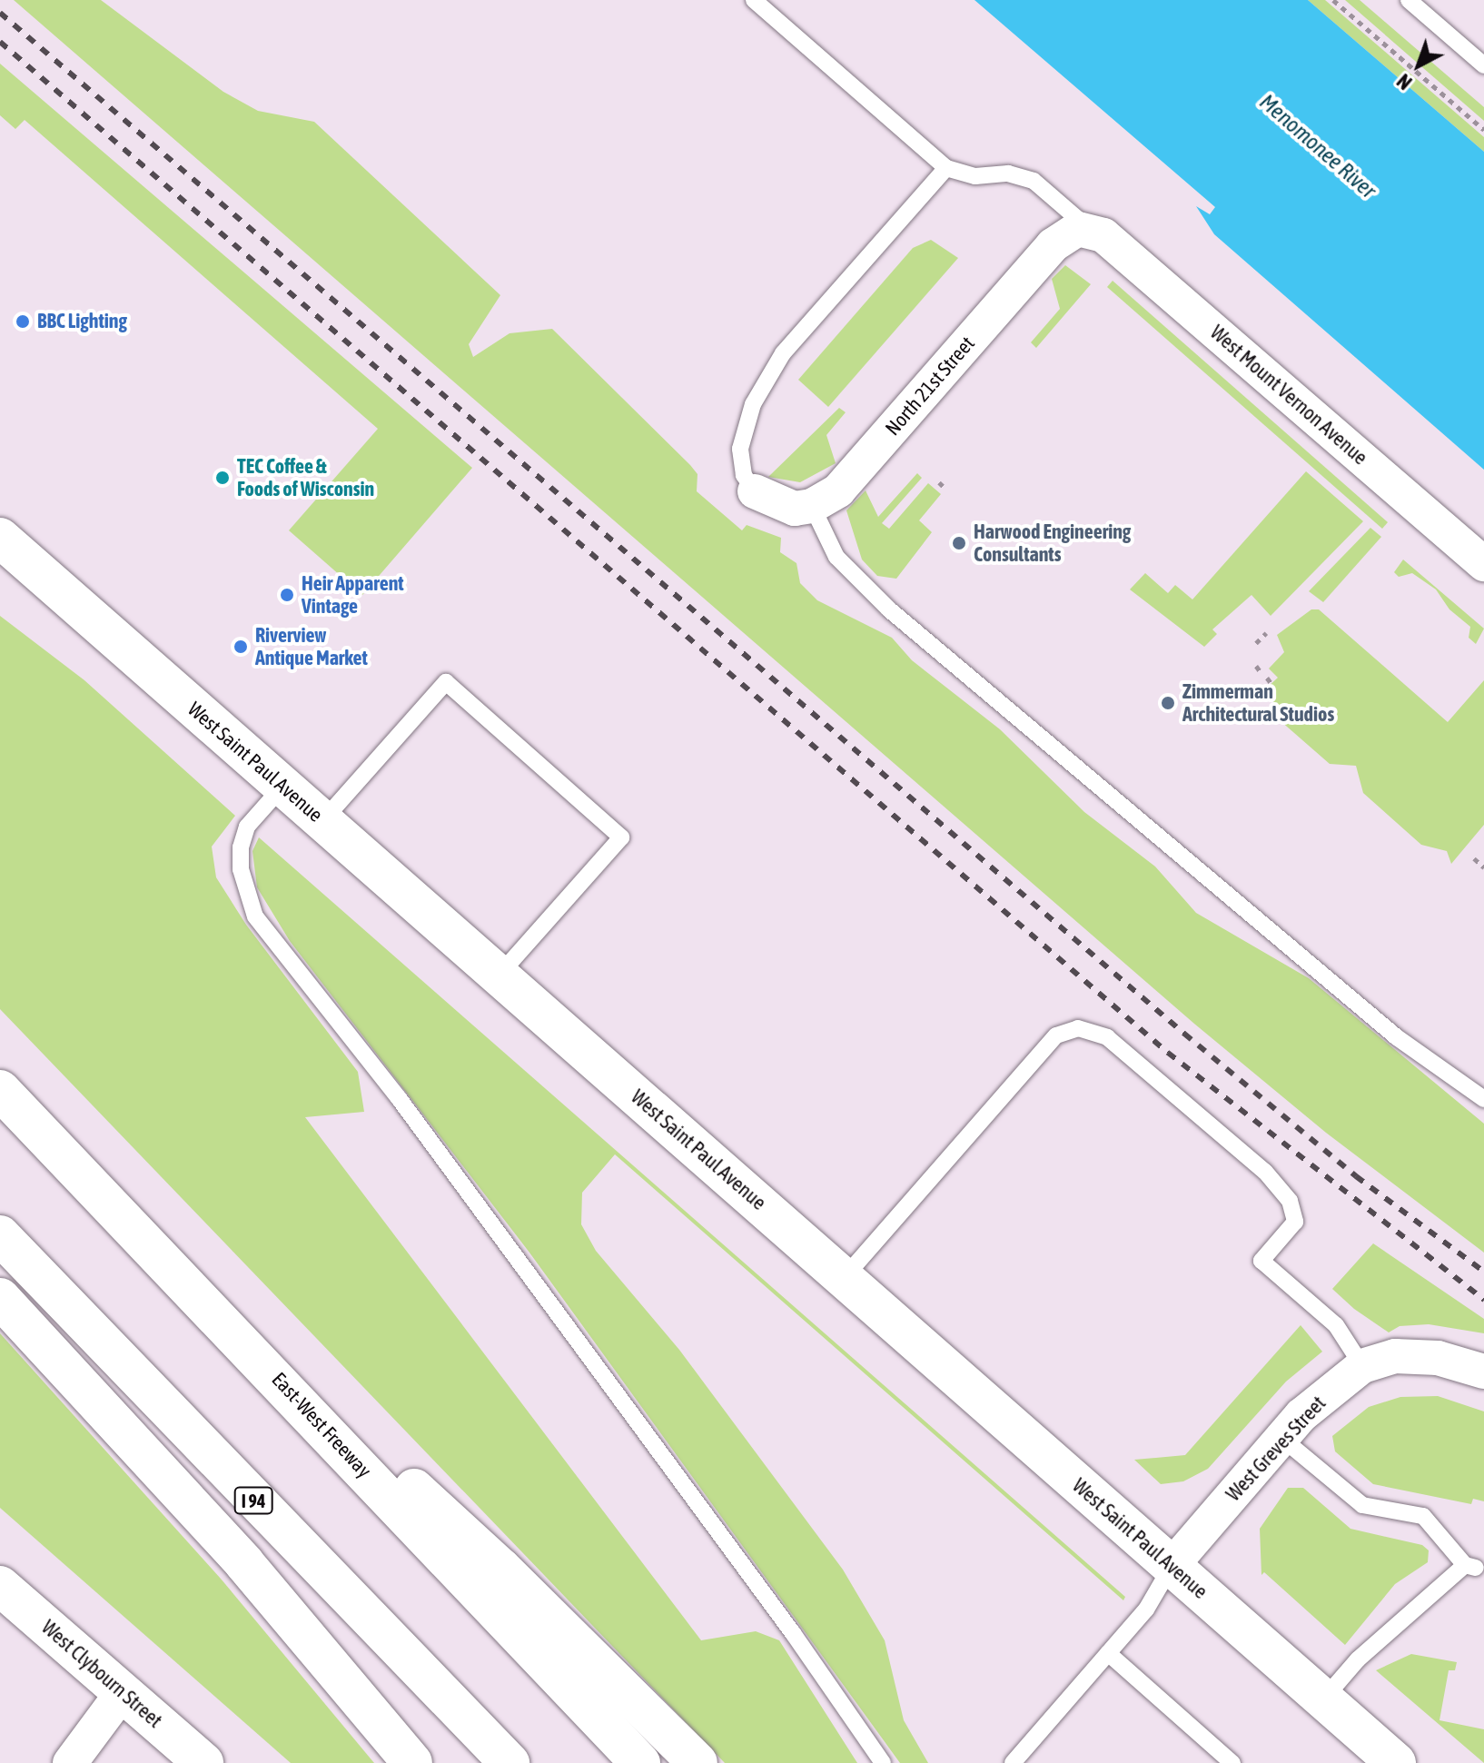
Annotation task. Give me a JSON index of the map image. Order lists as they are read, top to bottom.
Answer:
{
  "streets": {
    "main road": [
      "West Saint Paul Avenue",
      "East-West Freeway",
      "I 94",
      "West Clybourn Street"
    ],
    "street": ["North 21st Street", "West Mount Vernon Avenue", "West Greves Street"]
  },
  "crossings": [
    ["North 21st Street", "West Mount Vernon Avenue"],
    ["West Saint Paul Avenue", "West Greves Street"]
  ],
  "water": ["Menomonee River"],
  "places": [
    "BBC Lighting",
    "TEC Coffee & Foods of Wisconsin",
    "Harwood Engineering Consultants",
    "Heir Apparent Vintage",
    "Riverview Antique Market",
    "Zimmerman Architectural Studios"
  ],
  "north": "bottom left"
}
